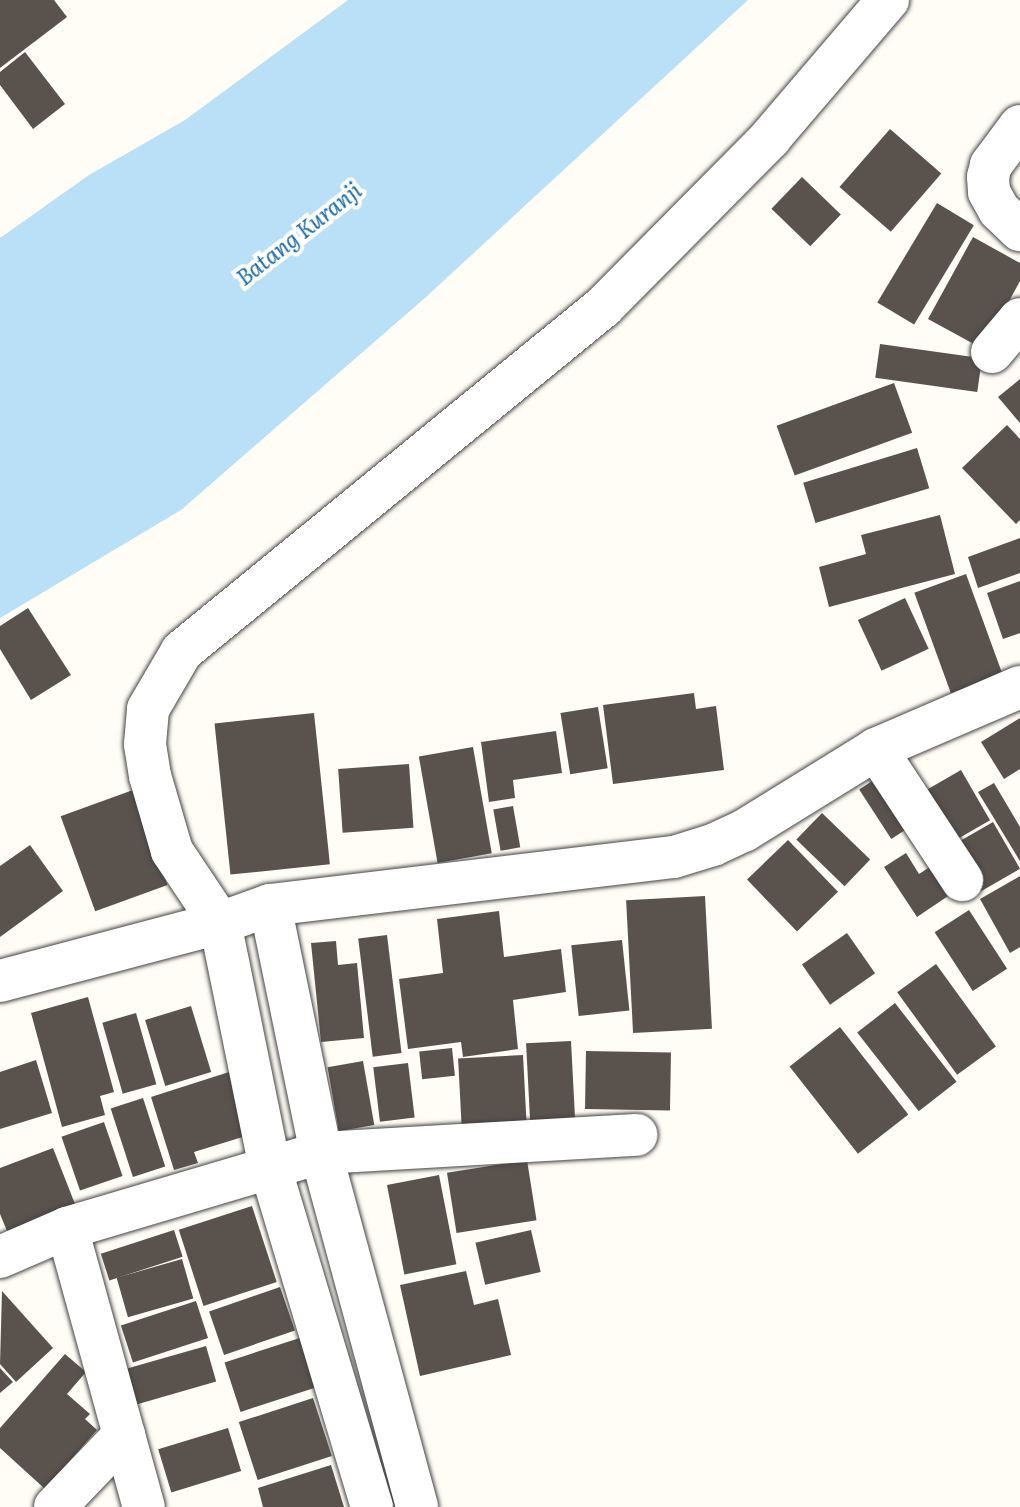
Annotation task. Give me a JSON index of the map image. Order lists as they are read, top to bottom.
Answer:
{
  "water": ["Batang Kuranji"]
}
